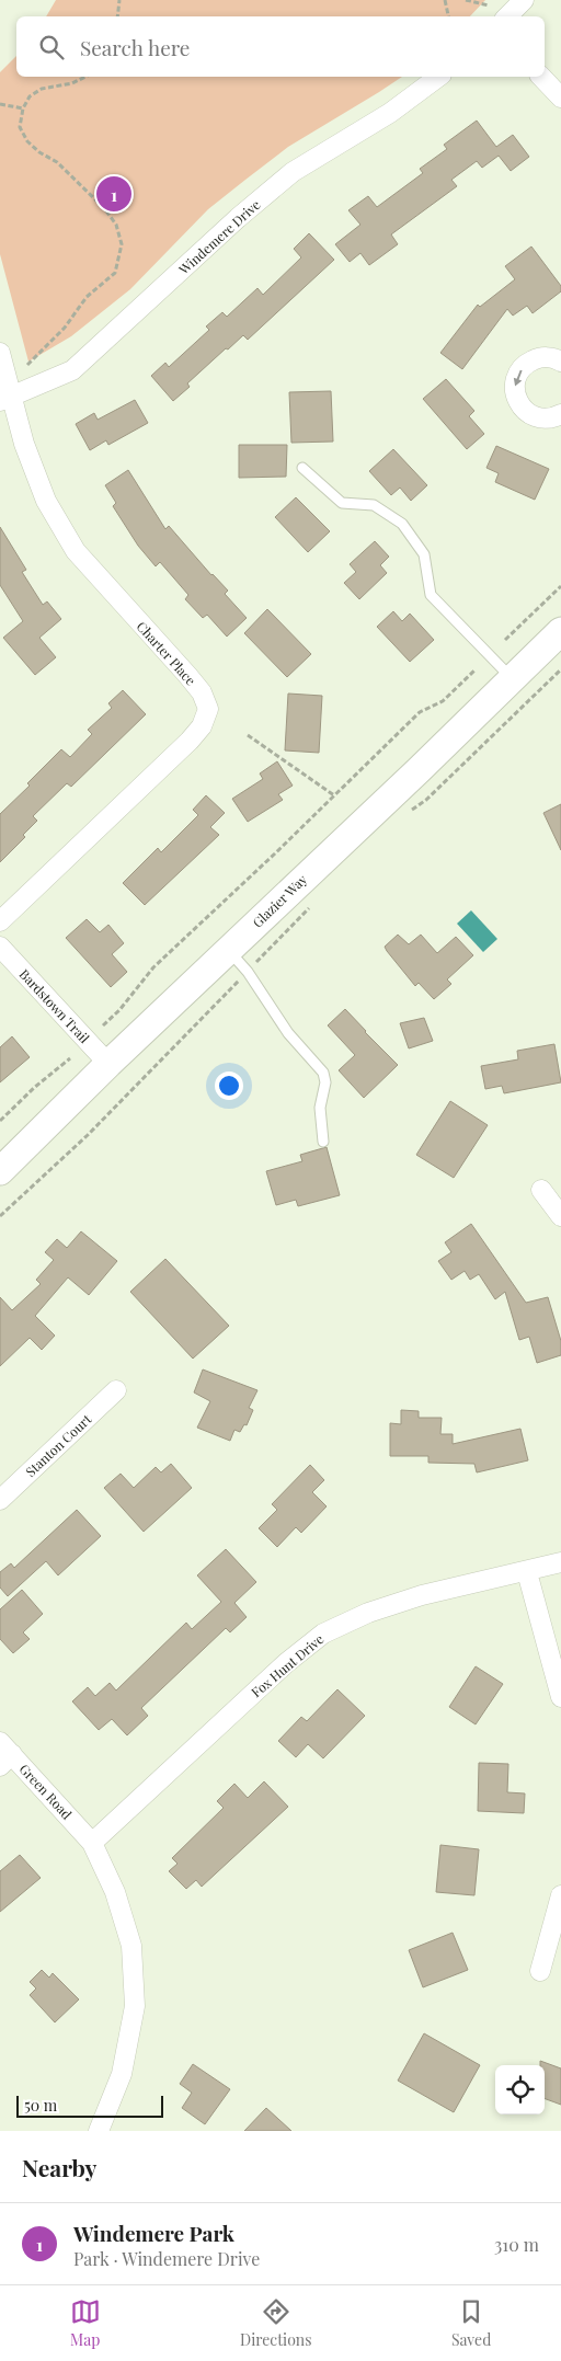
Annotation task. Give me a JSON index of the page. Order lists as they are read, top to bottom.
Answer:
{
  "streets": {
    "street": [
      "Windemere Drive",
      "Charter Place",
      "Glazier Way",
      "Bardstown Trail",
      "Stanton Court",
      "Fox Hunt Drive",
      "Green Road"
    ]
  },
  "crossings": [
    ["Windemere Drive", "Charter Place"],
    ["Glazier Way", "Bardstown Trail"],
    ["Fox Hunt Drive", "Green Road"]
  ],
  "scale_bar": "50 m",
  "page": {
    "search": "Search here",
    "pins": "1",
    "scale": "50 m",
    "heading": "Nearby",
    "list": [
      {
        "mark": "1",
        "name": "Windemere Park",
        "note": "Park · Windemere Drive",
        "value": "310 m"
      }
    ],
    "nav": ["Map", "Directions", "Saved"]
  }
}
